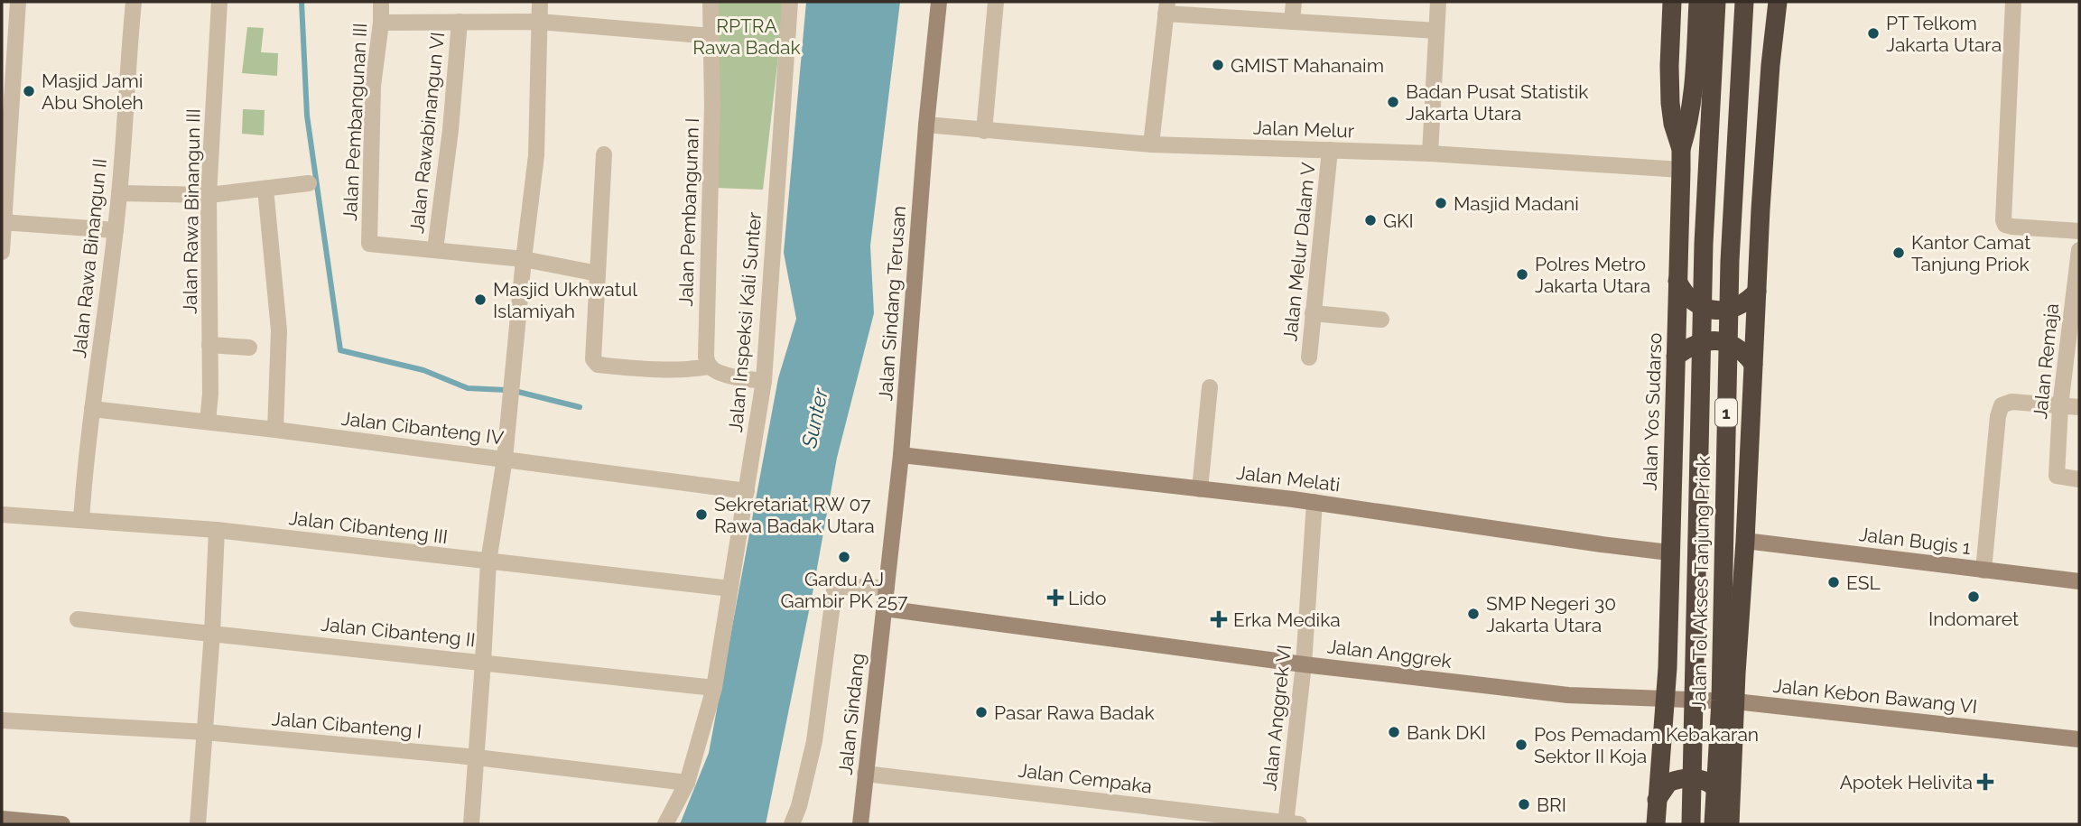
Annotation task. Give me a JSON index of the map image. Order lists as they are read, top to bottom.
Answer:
{
  "streets": {
    "highway": ["Jalan Yos Sudarso", "1", "Jalan Tol Akses Tanjung Priok"],
    "street": [
      "Jalan Pembangunan III",
      "Jalan Melur",
      "Jalan Rawabinangun VI",
      "Jalan Rawa Binangun III",
      "Jalan Pembangunan I",
      "Jalan Melur Dalam V",
      "Jalan Rawa Binangun II",
      "Jalan Sindang Terusan",
      "Jalan Inspeksi Kali Sunter",
      "Jalan Remaja",
      "Jalan Cibanteng IV",
      "Jalan Melati",
      "Jalan Cibanteng III",
      "Jalan Bugis 1",
      "Jalan Cibanteng II",
      "Jalan Anggrek",
      "Jalan Kebon Bawang VI",
      "Jalan Sindang",
      "Jalan Anggrek VI",
      "Jalan Cibanteng I",
      "Jalan Cempaka"
    ]
  },
  "crossings": [
    ["Jalan Pembangunan III", "Jalan Rawabinangun VI"],
    ["Jalan Melur", "Jalan Melur Dalam V"],
    ["Jalan Melur", "Jalan Sindang Terusan"],
    ["Jalan Melur", "Jalan Yos Sudarso"],
    ["Jalan Rawabinangun VI", "Jalan Pembangunan I"],
    ["Jalan Rawa Binangun III", "Jalan Cibanteng IV"],
    ["Jalan Rawa Binangun II", "Jalan Cibanteng IV"],
    ["Jalan Rawa Binangun II", "Jalan Cibanteng III"],
    ["Jalan Sindang Terusan", "Jalan Melati"],
    ["Jalan Sindang Terusan", "Jalan Anggrek"],
    ["Jalan Sindang Terusan", "Jalan Sindang"],
    ["Jalan Inspeksi Kali Sunter", "Jalan Cibanteng IV"],
    ["Jalan Inspeksi Kali Sunter", "Jalan Cibanteng III"],
    ["Jalan Inspeksi Kali Sunter", "Jalan Cibanteng II"],
    ["Jalan Inspeksi Kali Sunter", "Jalan Cibanteng I"],
    ["Jalan Yos Sudarso", "Jalan Melati"],
    ["Jalan Yos Sudarso", "Jalan Anggrek"],
    ["Jalan Yos Sudarso", "Jalan Kebon Bawang VI"],
    ["1", "Jalan Bugis 1"],
    ["1", "Jalan Kebon Bawang VI"],
    ["Jalan Melati", "Jalan Anggrek VI"],
    ["Jalan Anggrek", "Jalan Kebon Bawang VI"],
    ["Jalan Anggrek", "Jalan Sindang"],
    ["Jalan Anggrek", "Jalan Anggrek VI"],
    ["Jalan Sindang", "Jalan Cempaka"],
    ["Jalan Anggrek VI", "Jalan Cempaka"]
  ],
  "water": ["Sunter"],
  "parks": ["RPTRA Rawa Badak"],
  "places": {
    "other": [
      "PT Telkom Jakarta Utara",
      "GMIST Mahanaim",
      "Masjid Jami Abu Sholeh",
      "Badan Pusat Statistik Jakarta Utara",
      "Masjid Madani",
      "GKI",
      "Kantor Camat Tanjung Priok",
      "Polres Metro Jakarta Utara",
      "Masjid Ukhwatul Islamiyah",
      "Sekretariat RW 07 Rawa Badak Utara",
      "Gardu AJ Gambir PK 257",
      "ESL",
      "Indomaret",
      "SMP Negeri 30 Jakarta Utara",
      "Pasar Rawa Badak",
      "Bank DKI",
      "Pos Pemadam Kebakaran Sektor II Koja",
      "BRI"
    ],
    "health": ["Lido", "Erka Medika", "Apotek Helivita"]
  }
}
